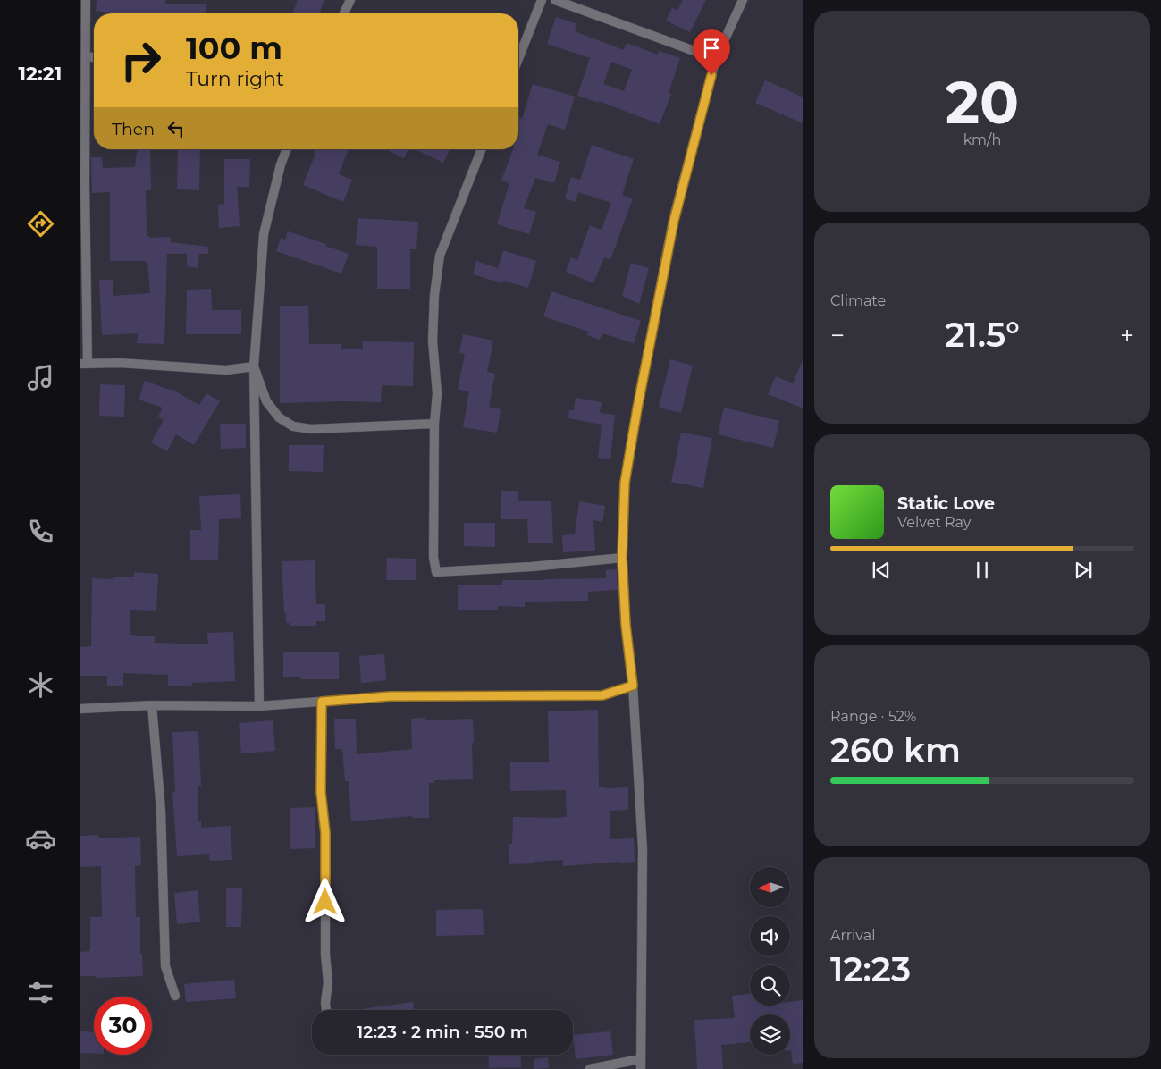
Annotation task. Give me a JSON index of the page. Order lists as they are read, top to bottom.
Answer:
{
  "north": "left",
  "page": {
    "tabs": "12:21",
    "tile": [
      ["20", "km/h"],
      "Climate",
      ["Range · 52%", "260 km"],
      ["Arrival", "12:23"]
    ],
    "turn": ["100 m", "Turn right"],
    "then": "Then",
    "heat": ["−", "21.5°", "+"],
    "song": ["Static Love", "Velvet Ray"],
    "limit": "30",
    "trip": "12:23 · 2 min · 550 m"
  }
}
